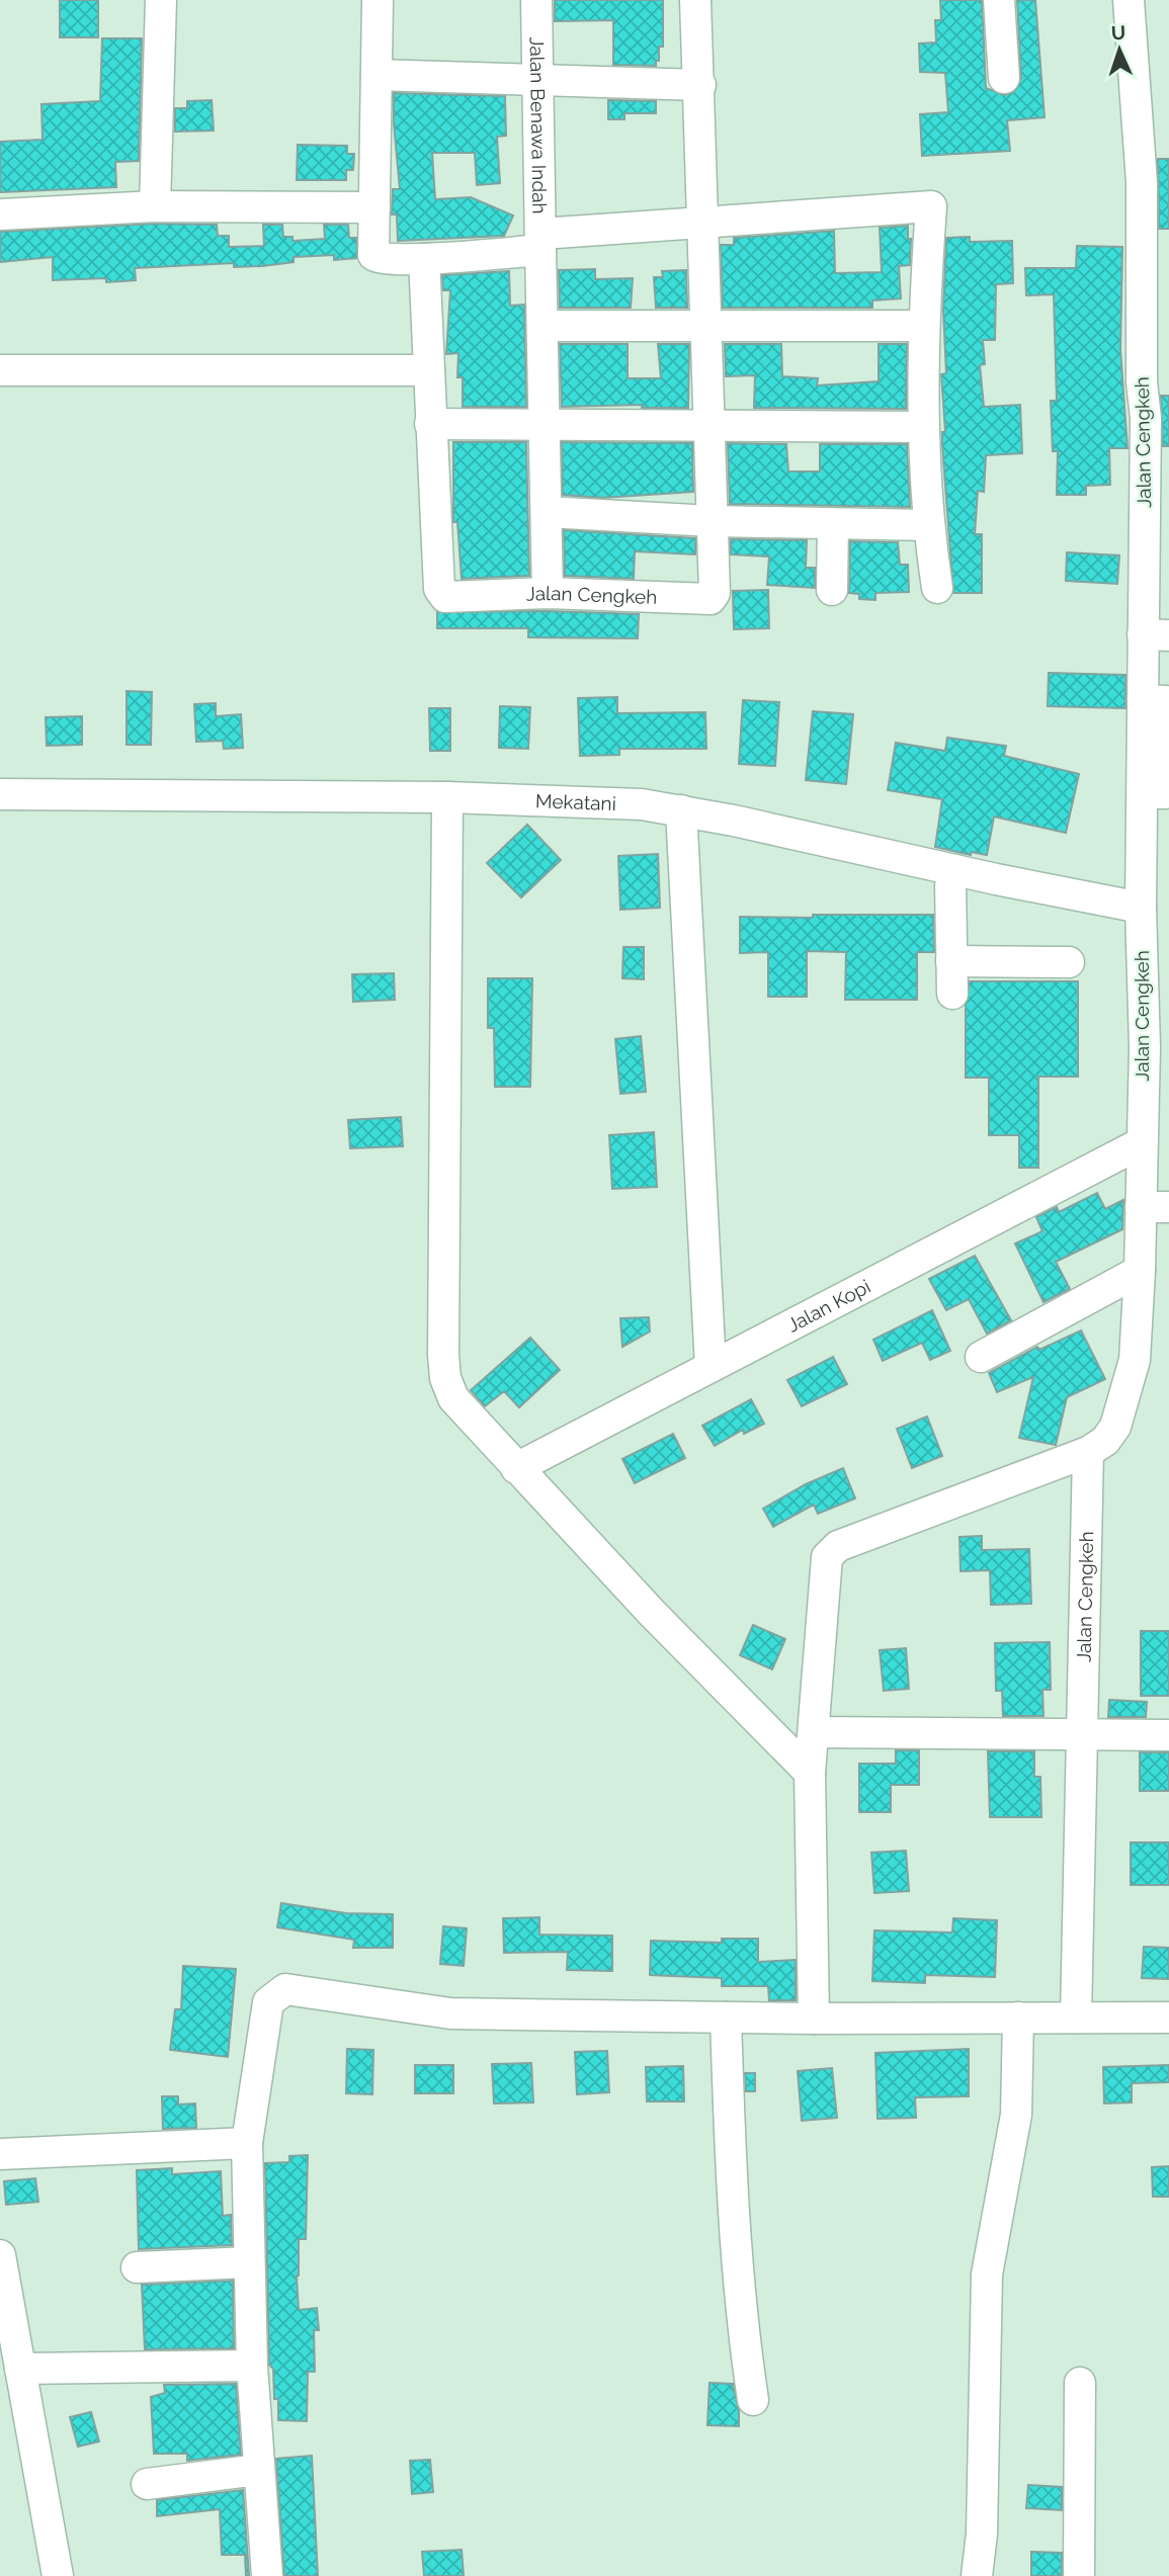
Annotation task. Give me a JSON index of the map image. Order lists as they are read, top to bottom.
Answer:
{
  "streets": {
    "street": [
      "Jalan Benawa Indah",
      "Jalan Cengkeh",
      "Mekatani",
      "Jalan Kopi"
    ]
  },
  "crossings": [
    ["Jalan Benawa Indah", "Jalan Cengkeh"],
    ["Jalan Cengkeh", "Mekatani"],
    ["Jalan Cengkeh", "Jalan Kopi"]
  ],
  "north": "top"
}
